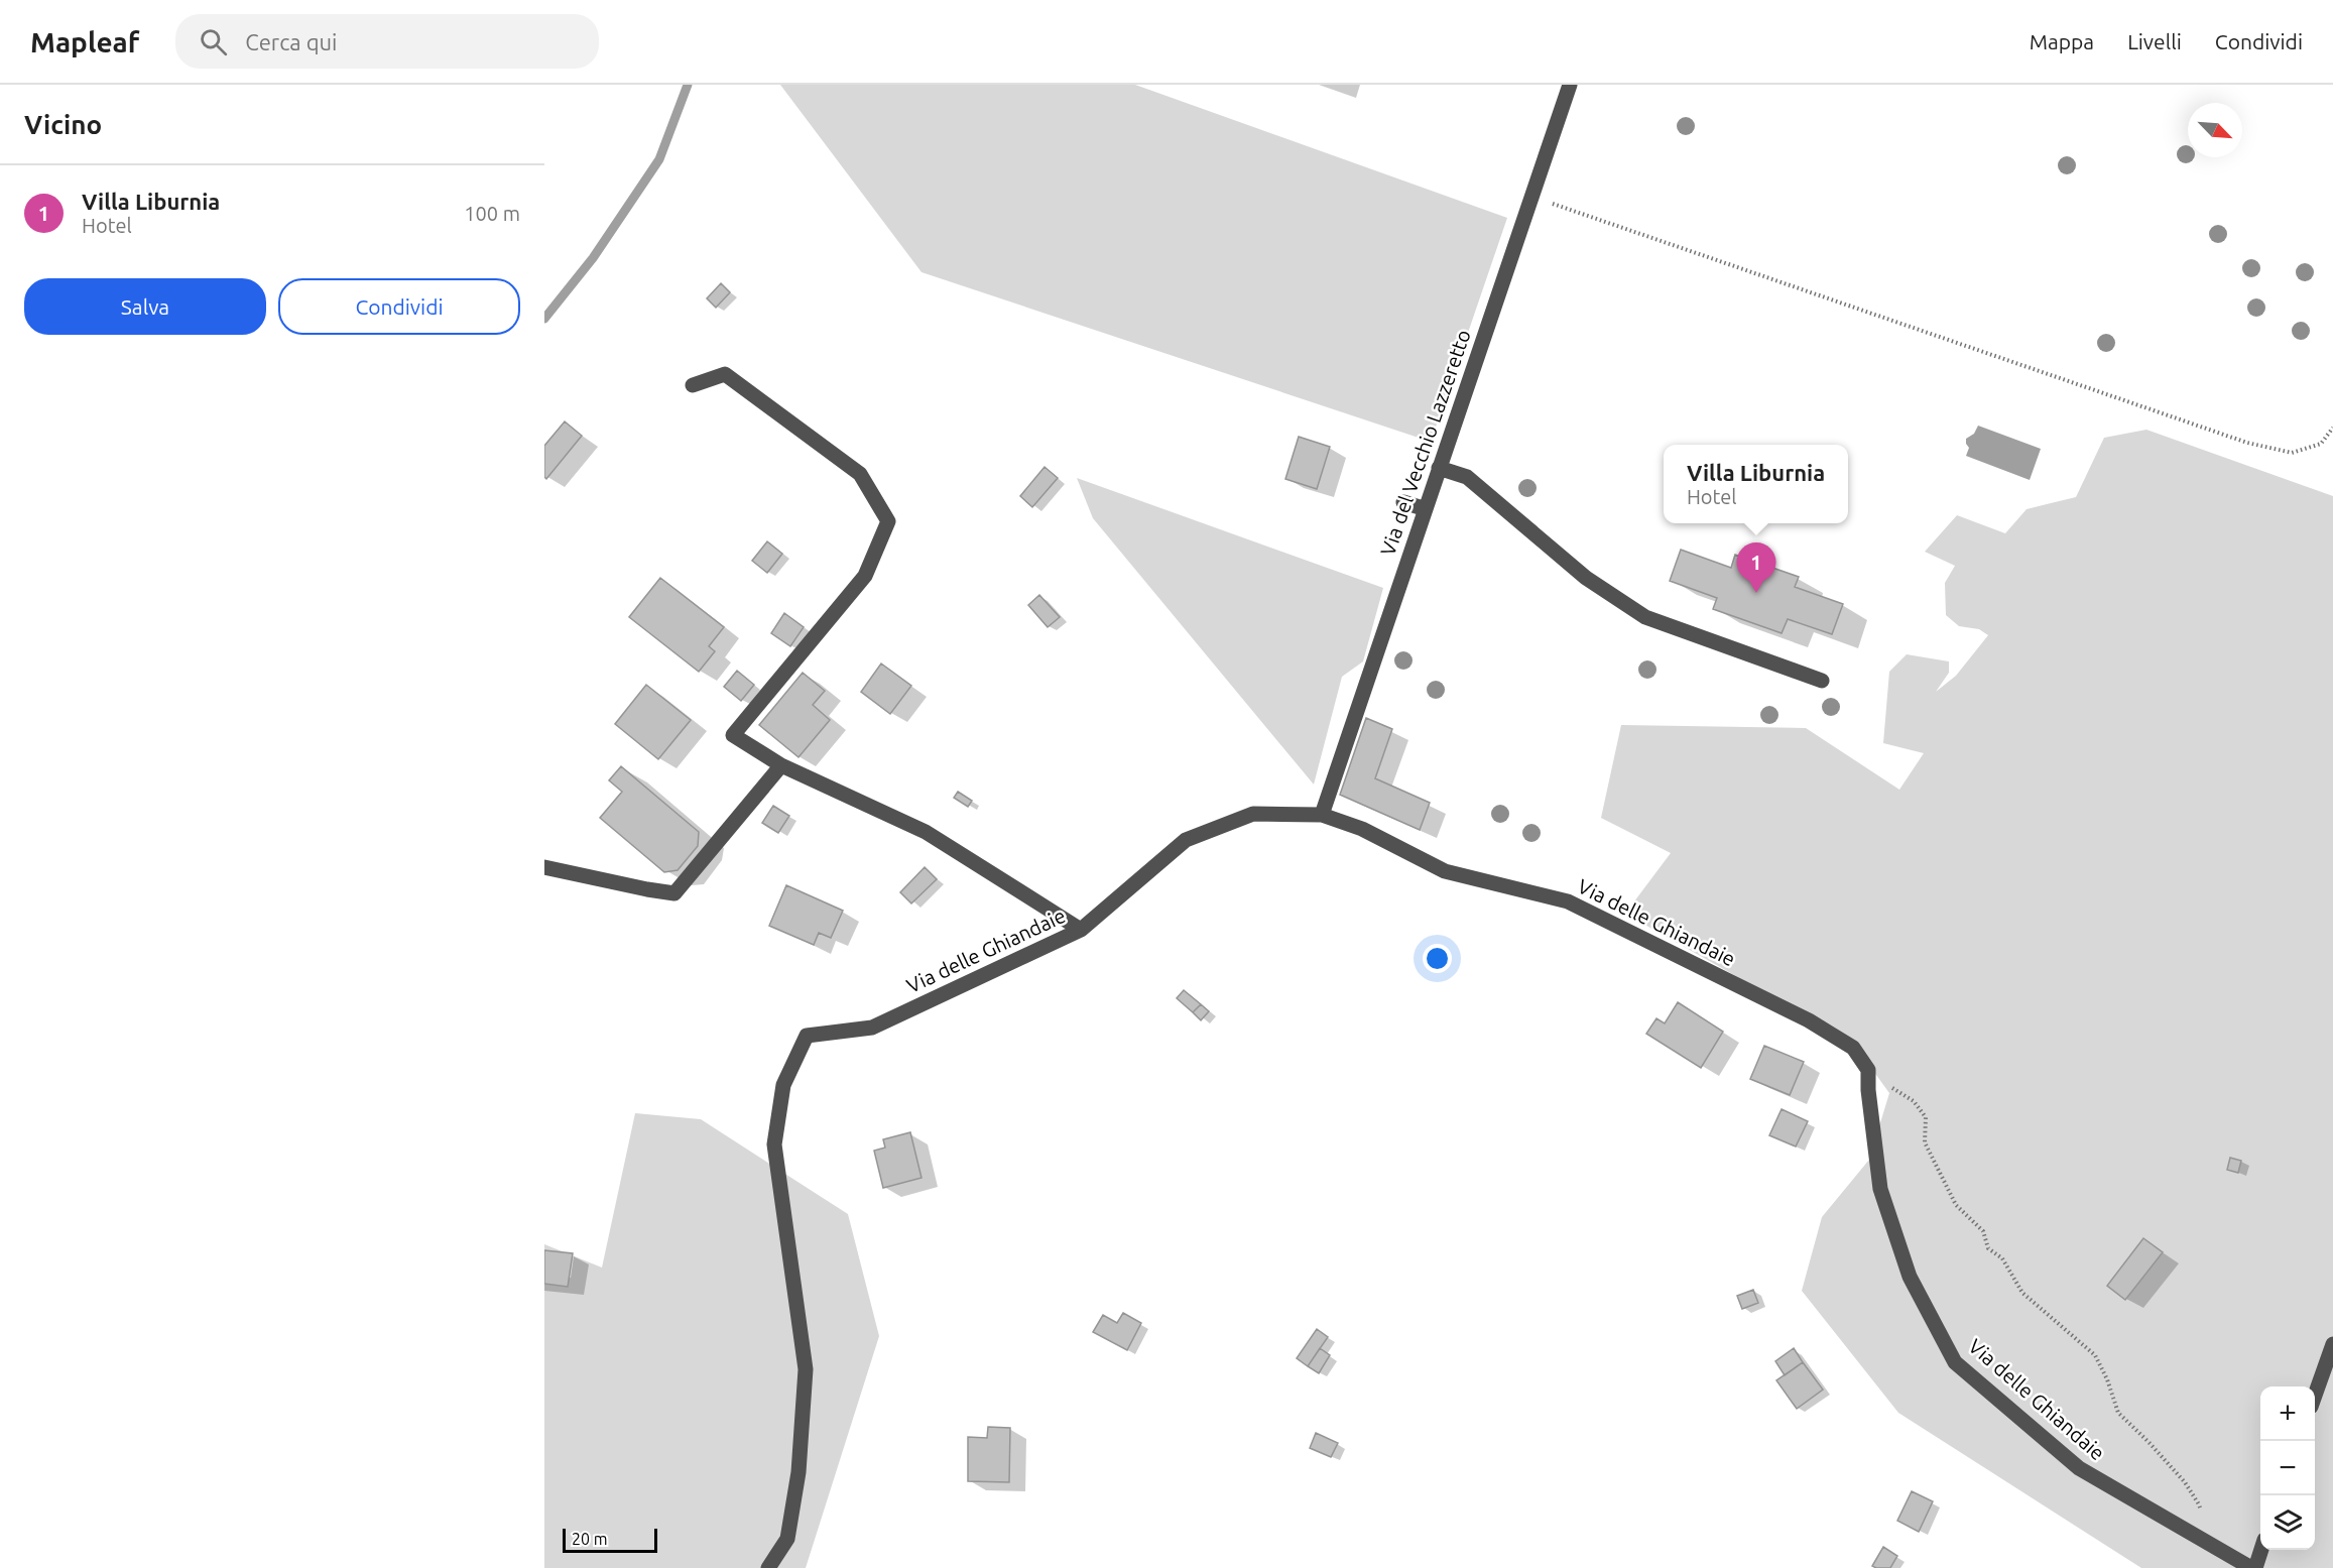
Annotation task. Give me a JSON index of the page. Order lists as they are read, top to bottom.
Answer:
{
  "streets": {
    "street": ["Via del Vecchio Lazzeretto", "Via delle Ghiandaie"]
  },
  "crossings": [
    ["Via del Vecchio Lazzeretto", "Via delle Ghiandaie"]
  ],
  "scale_bar": "20 m",
  "north": "bottom right",
  "page": {
    "header": "Mapleaf",
    "search": "Cerca qui",
    "nav": ["Mappa", "Livelli", "Condividi"],
    "heading": "Vicino",
    "list": [
      {
        "mark": "1",
        "name": "Villa Liburnia",
        "note": "Hotel",
        "value": "100 m"
      }
    ],
    "buttons": ["Salva", "Condividi"],
    "popup": ["Villa Liburnia", "Hotel"],
    "pins": "1",
    "map_buttons": ["+", "−"],
    "scale": "20 m"
  }
}
